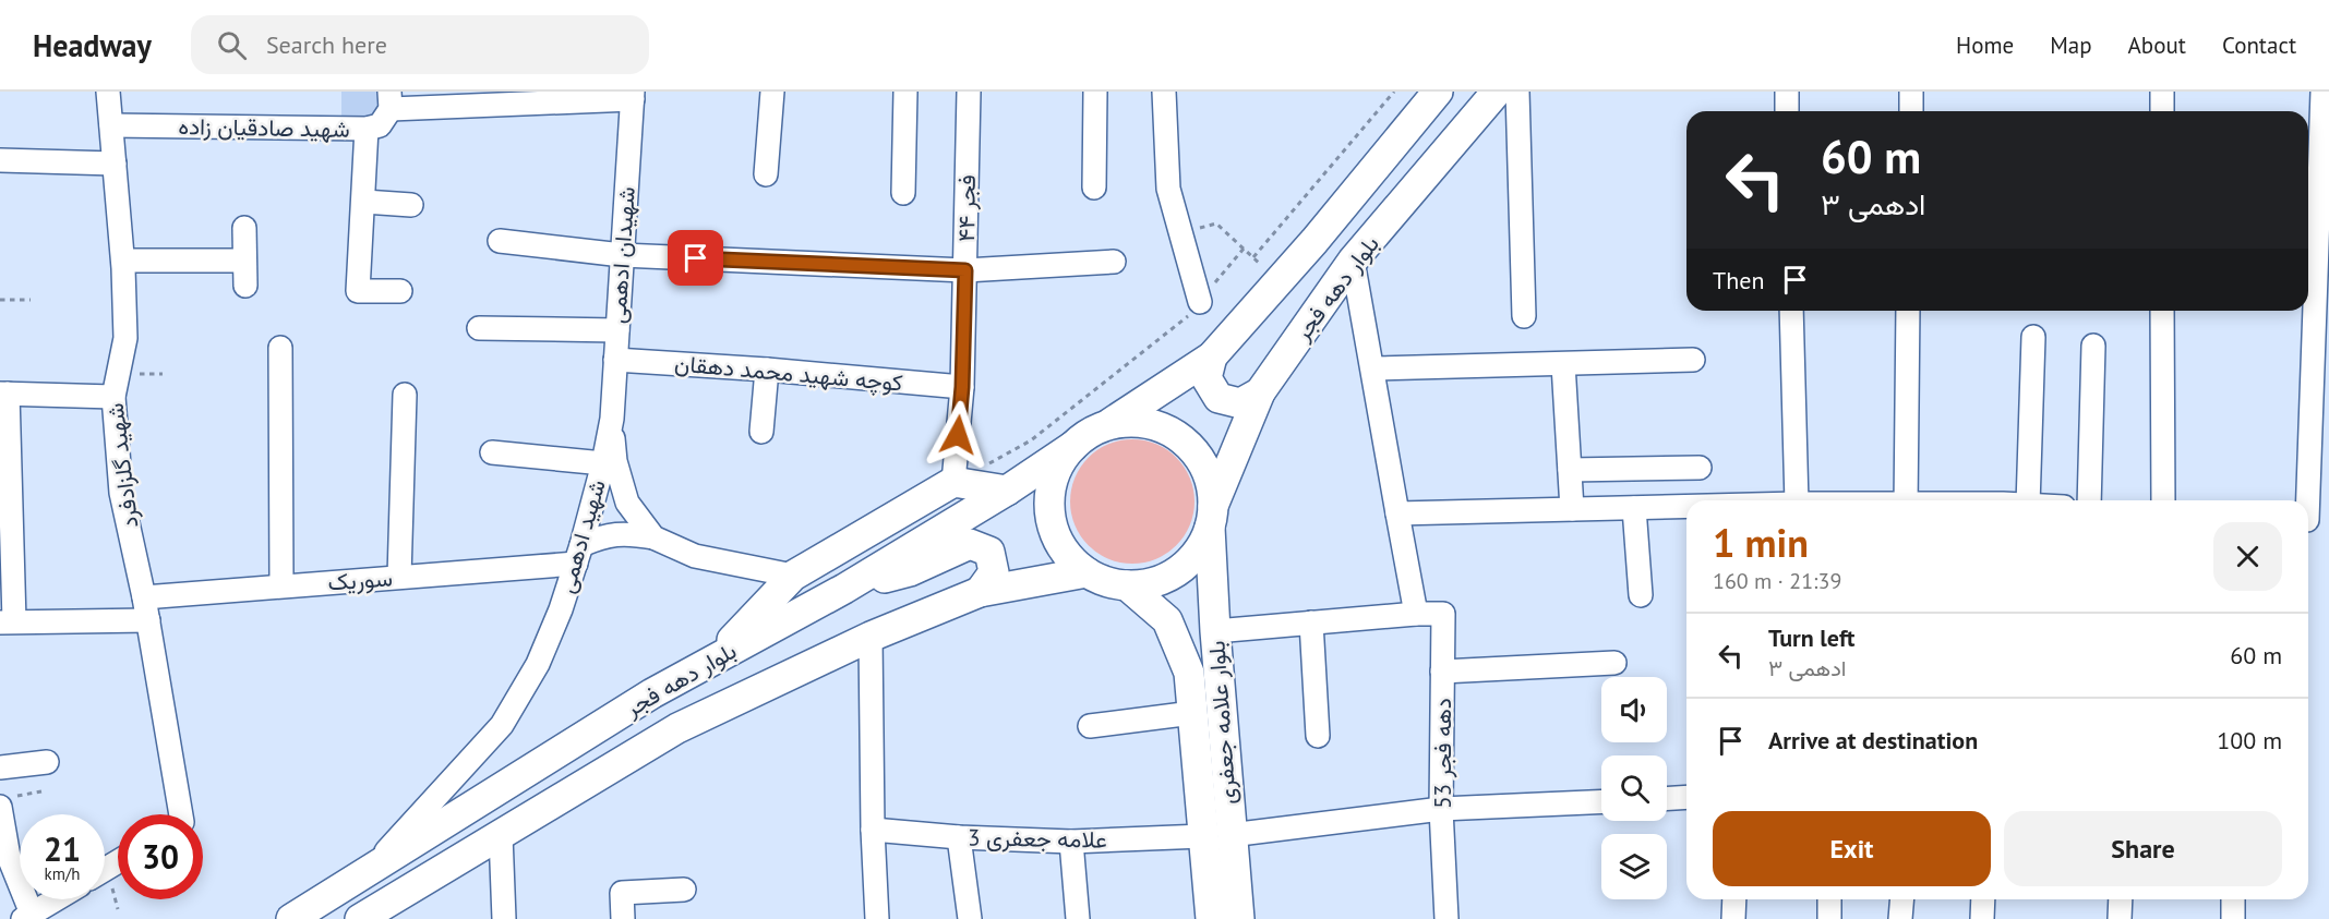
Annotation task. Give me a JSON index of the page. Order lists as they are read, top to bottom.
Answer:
{
  "streets": {
    "main road": ["بلوار دهه فجر", "بلوار علامه جعفری"],
    "street": [
      "شهید صادقیان زاده",
      "فجر ۴۴",
      "شهیدان ادهمی",
      "کوچه شهید محمد دهقان",
      "شهید گلزادفرد",
      "شهید ادهمی",
      "سوریک",
      "دهه فجر 53",
      "علامه جعفری 3"
    ]
  },
  "crossings": [
    ["شهید صادقیان زاده", "شهید گلزادفرد"],
    ["فجر ۴۴", "کوچه شهید محمد دهقان"],
    ["شهیدان ادهمی", "کوچه شهید محمد دهقان"],
    ["شهیدان ادهمی", "شهید ادهمی"],
    ["بلوار دهه فجر", "شهید ادهمی"],
    ["بلوار دهه فجر", "بلوار علامه جعفری"],
    ["شهید گلزادفرد", "سوریک"],
    ["شهید ادهمی", "سوریک"],
    ["بلوار علامه جعفری", "علامه جعفری 3"],
    ["دهه فجر 53", "علامه جعفری 3"]
  ],
  "page": {
    "header": "Headway",
    "search": "Search here",
    "nav": [
      "Home",
      "Map",
      "About",
      "Contact"
    ],
    "turn": ["60 m", "ادهمی ۳"],
    "then": "Then",
    "heading": ["1 min", "160 m · 21:39"],
    "list": [
      {
        "name": "Turn left",
        "note": "ادهمی ۳",
        "value": "60 m"
      },
      {
        "name": "Arrive at destination",
        "value": "100 m"
      }
    ],
    "buttons": ["Exit", "Share"],
    "speed": "21 km/h",
    "limit": "30"
  }
}
